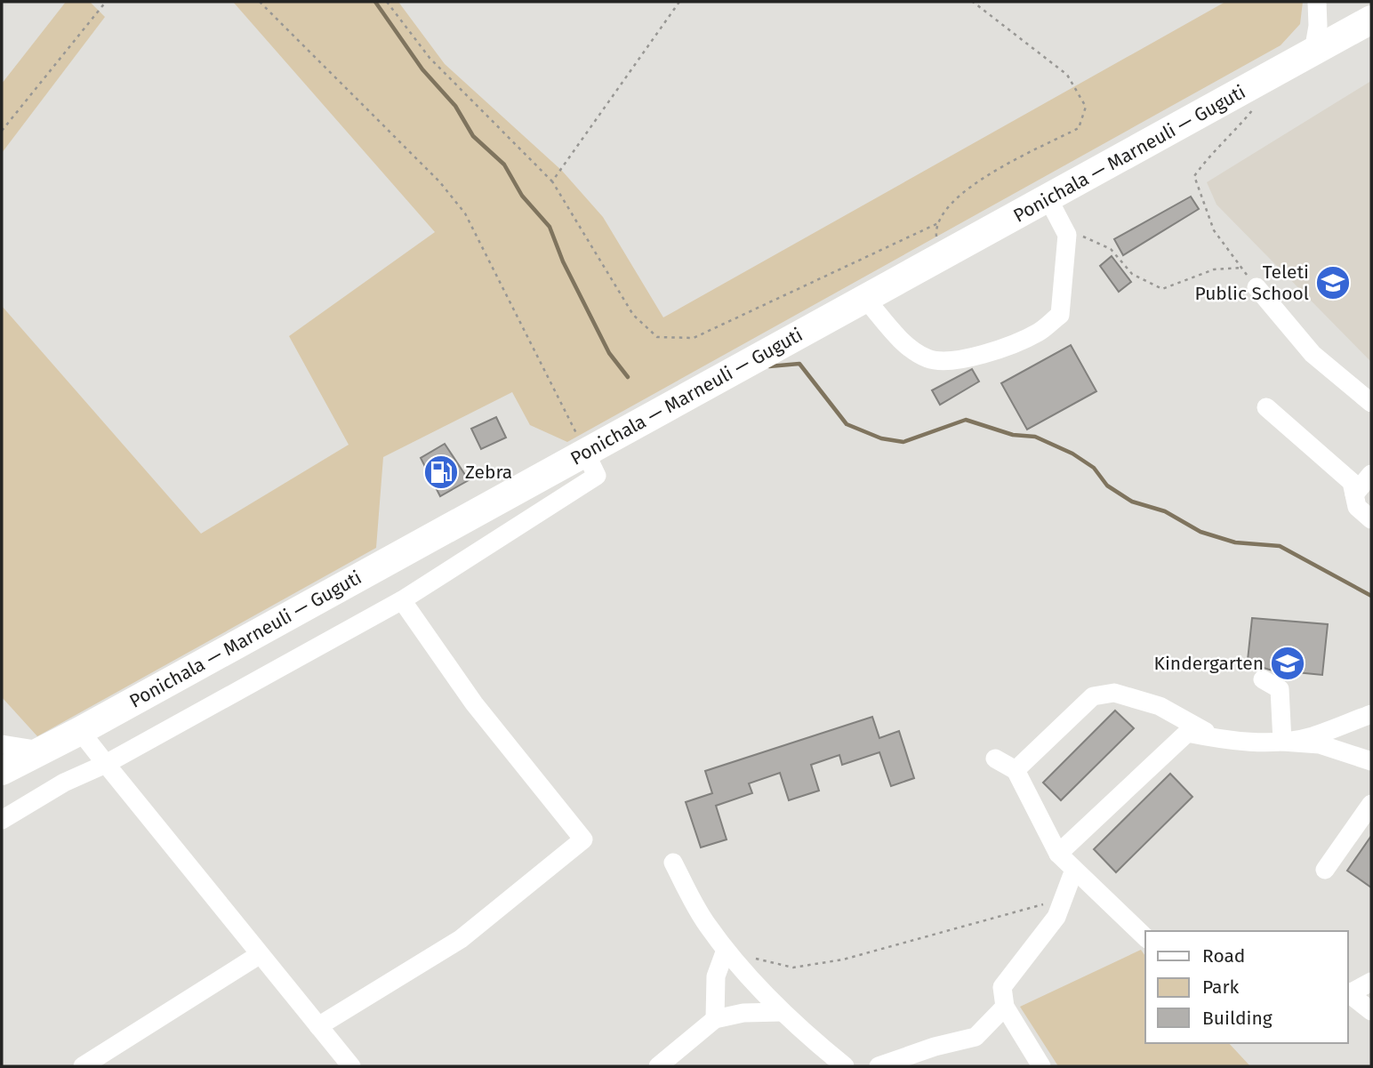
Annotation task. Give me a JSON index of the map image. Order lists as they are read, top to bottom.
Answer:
{
  "streets": {
    "highway": ["Ponichala — Marneuli — Guguti"]
  },
  "places": {
    "school or university": ["Teleti Public School", "Kindergarten"],
    "fuel station": ["Zebra"]
  },
  "legend": ["Road", "Park", "Building"]
}
